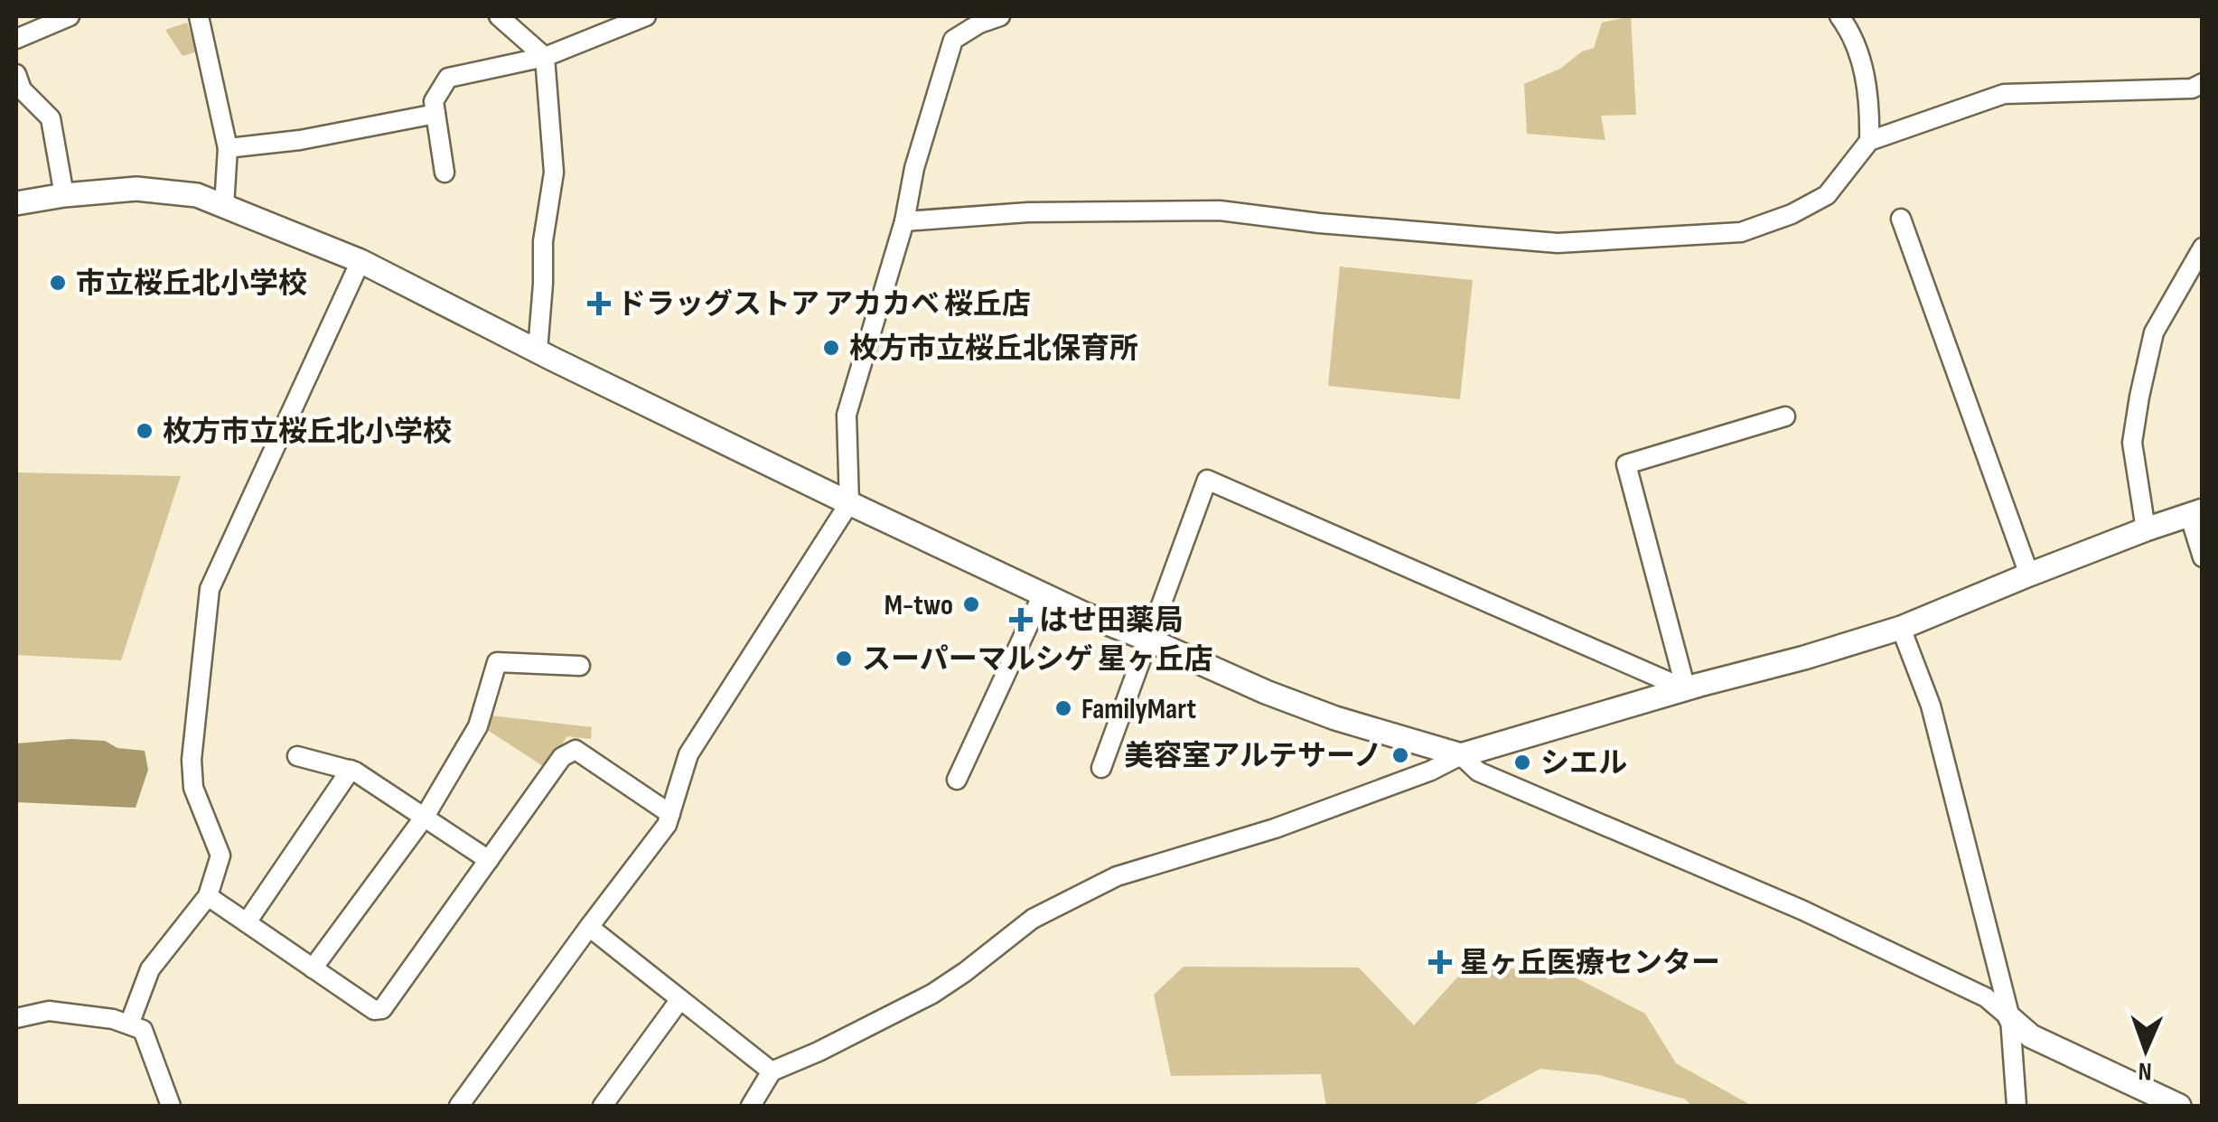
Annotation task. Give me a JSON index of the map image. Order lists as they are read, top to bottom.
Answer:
{
  "places": {
    "other": [
      "市立桜丘北小学校",
      "枚方市立桜丘北保育所",
      "枚方市立桜丘北小学校",
      "M-two",
      "スーパーマルシゲ 星ヶ丘店",
      "FamilyMart",
      "美容室アルテサーノ",
      "シエル"
    ],
    "health": ["ドラッグストア アカカベ 桜丘店", "はせ田薬局", "星ヶ丘医療センター"]
  },
  "north": "bottom"
}
